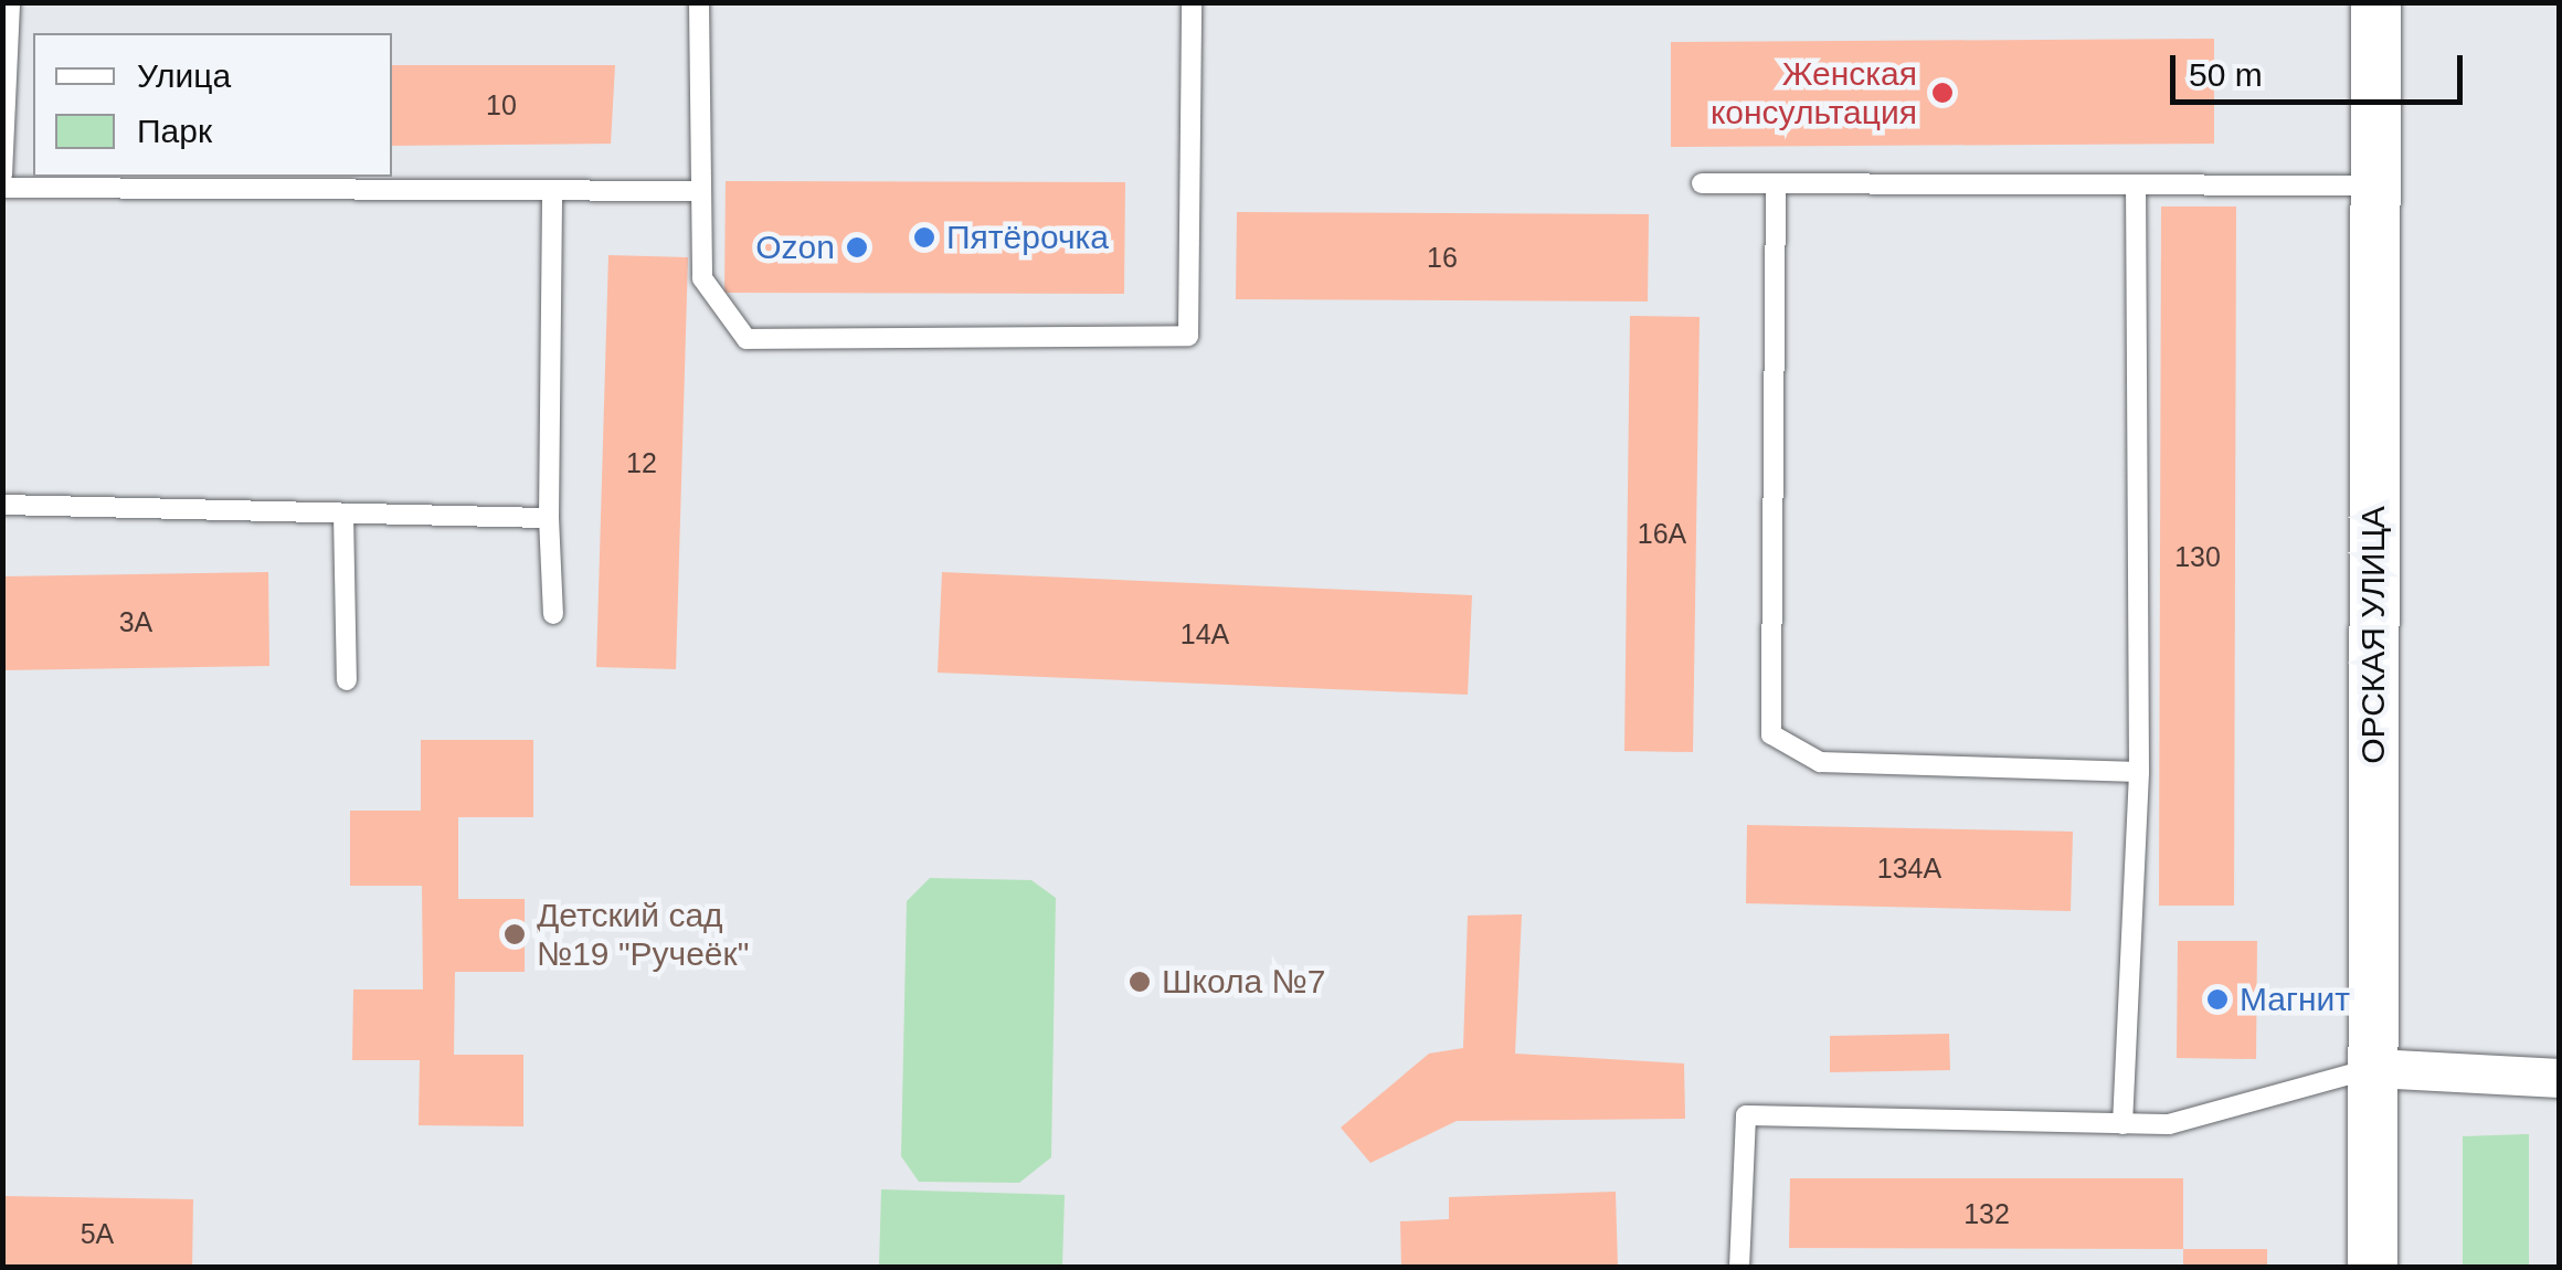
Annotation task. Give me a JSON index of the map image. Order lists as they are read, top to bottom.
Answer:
{
  "streets": {
    "street": ["ОРСКАЯ УЛИЦА"]
  },
  "places": [
    "Женская консультация",
    "Пятёрочка",
    "Ozon",
    "Детский сад №19 \"Ручеёк\"",
    "Школа №7",
    "Магнит"
  ],
  "house_numbers": [
    "10",
    "16",
    "12",
    "16А",
    "130",
    "3А",
    "14А",
    "134А",
    "132",
    "5А"
  ],
  "legend": ["Улица", "Парк"],
  "scale_bar": "50 m"
}
